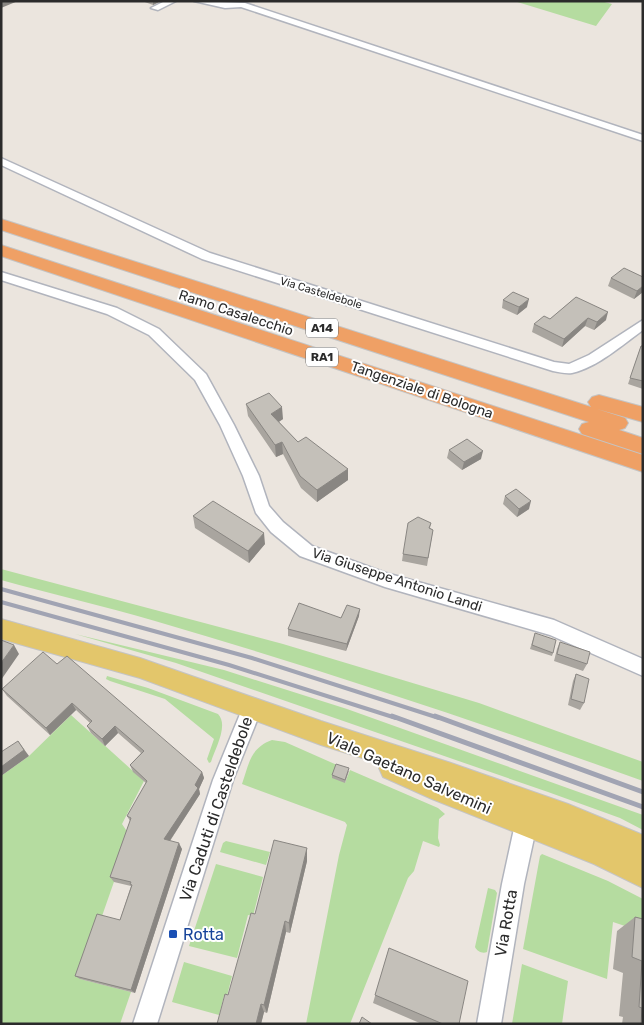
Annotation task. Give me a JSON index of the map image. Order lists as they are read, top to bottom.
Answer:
{
  "streets": {
    "highway": [
      "Ramo Casalecchio",
      "A14",
      "RA1",
      "Tangenziale di Bologna"
    ],
    "main road": ["Viale Gaetano Salvemini", "Via Caduti di Casteldebole"],
    "street": ["Via Casteldebole", "Via Giuseppe Antonio Landi", "Via Rotta"]
  },
  "crossings": [
    ["Viale Gaetano Salvemini", "Via Caduti di Casteldebole"],
    ["Viale Gaetano Salvemini", "Via Rotta"]
  ],
  "places": {
    "transit": ["Rotta"]
  }
}
